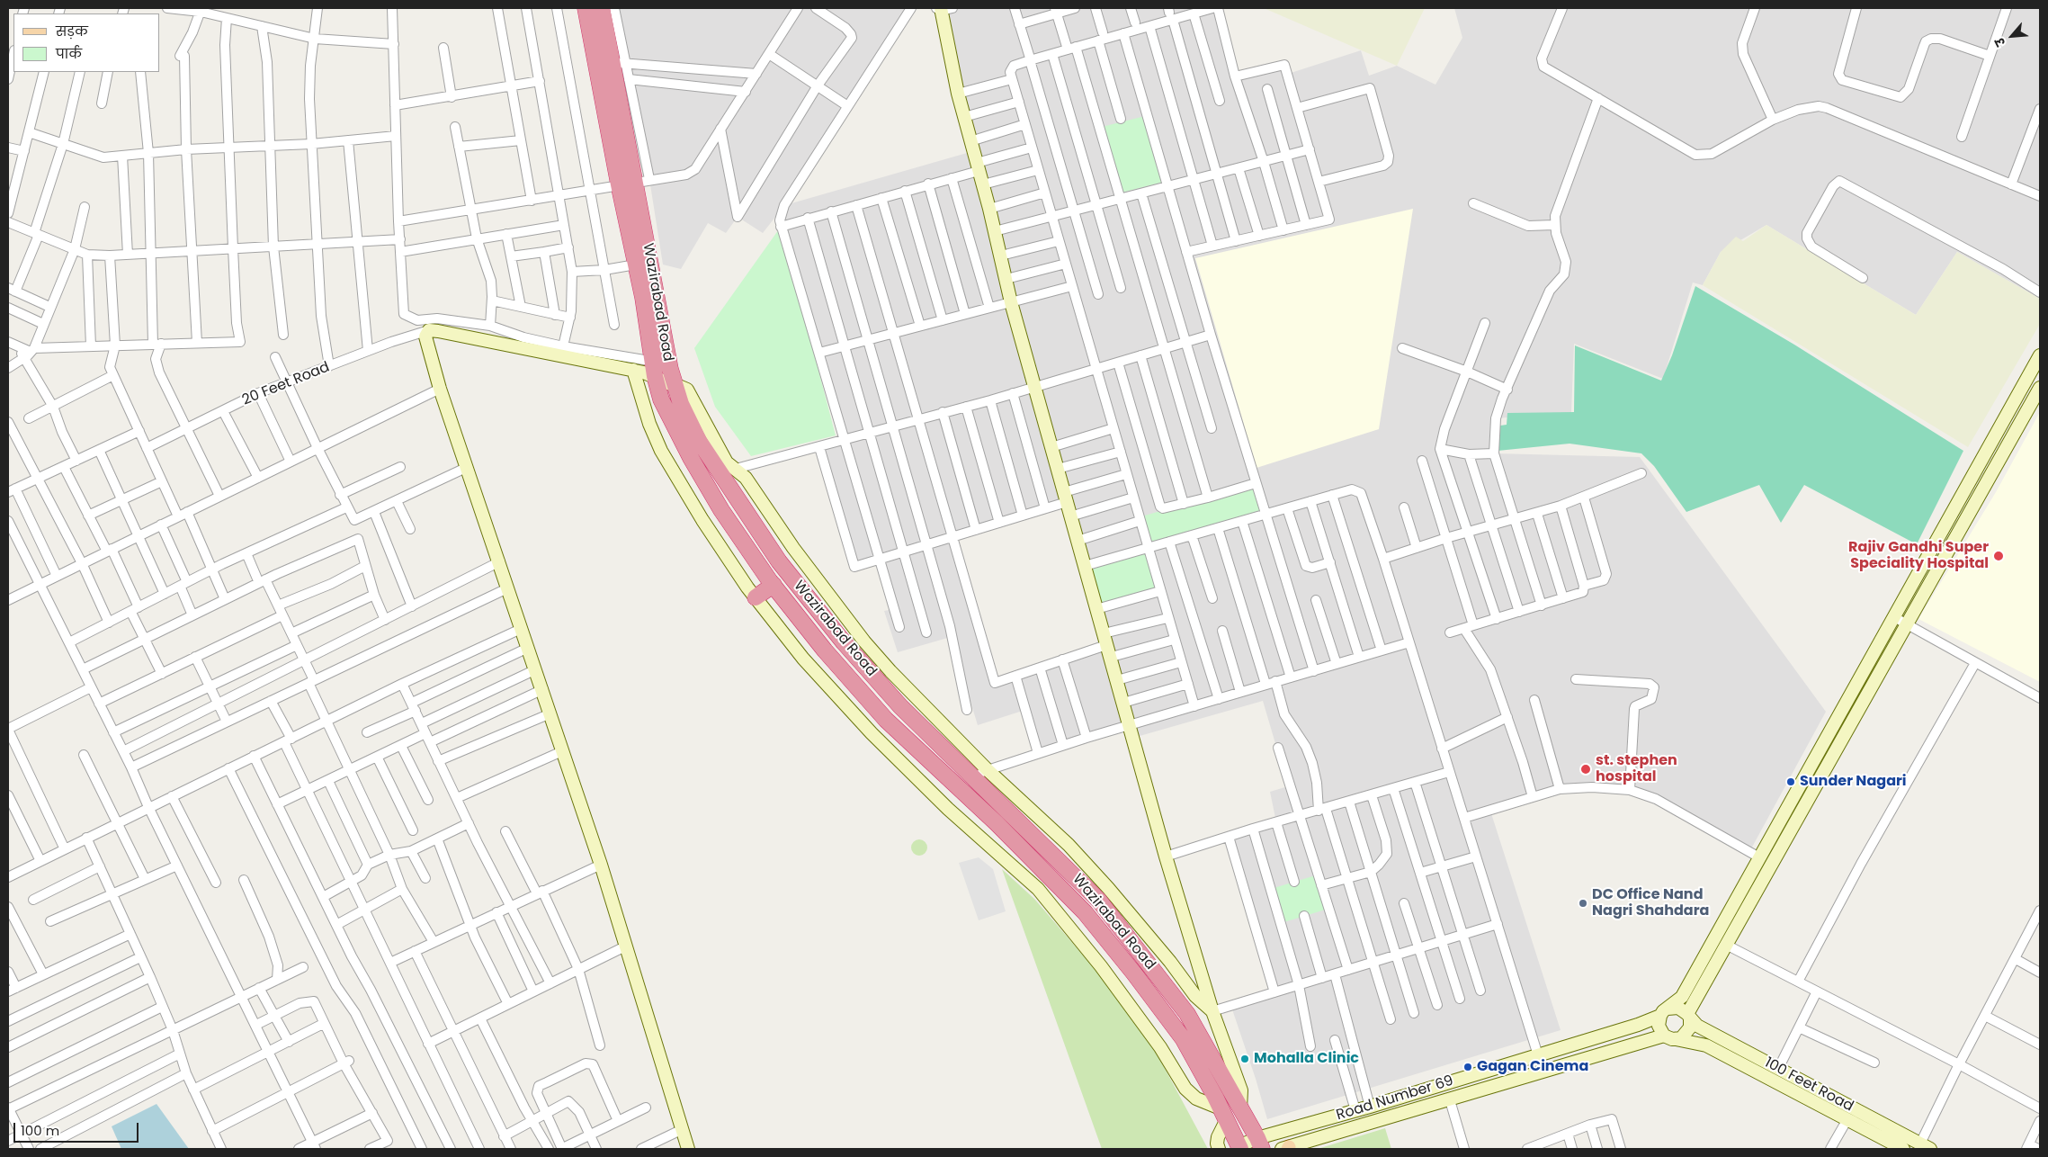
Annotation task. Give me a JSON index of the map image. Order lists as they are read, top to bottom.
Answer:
{
  "streets": {
    "highway": ["Wazirabad Road"],
    "street": ["20 Feet Road", "100 Feet Road", "Road Number 69"]
  },
  "crossings": [
    ["Wazirabad Road", "Road Number 69"],
    ["100 Feet Road", "Road Number 69"]
  ],
  "places": [
    "Rajiv Gandhi Super Speciality Hospital",
    "st. stephen hospital",
    "Sunder Nagari",
    "DC Office Nand Nagri Shahdara",
    "Mohalla Clinic",
    "Gagan Cinema"
  ],
  "legend": ["सड़क", "पार्क"],
  "scale_bar": "100 m",
  "north": "bottom left"
}
